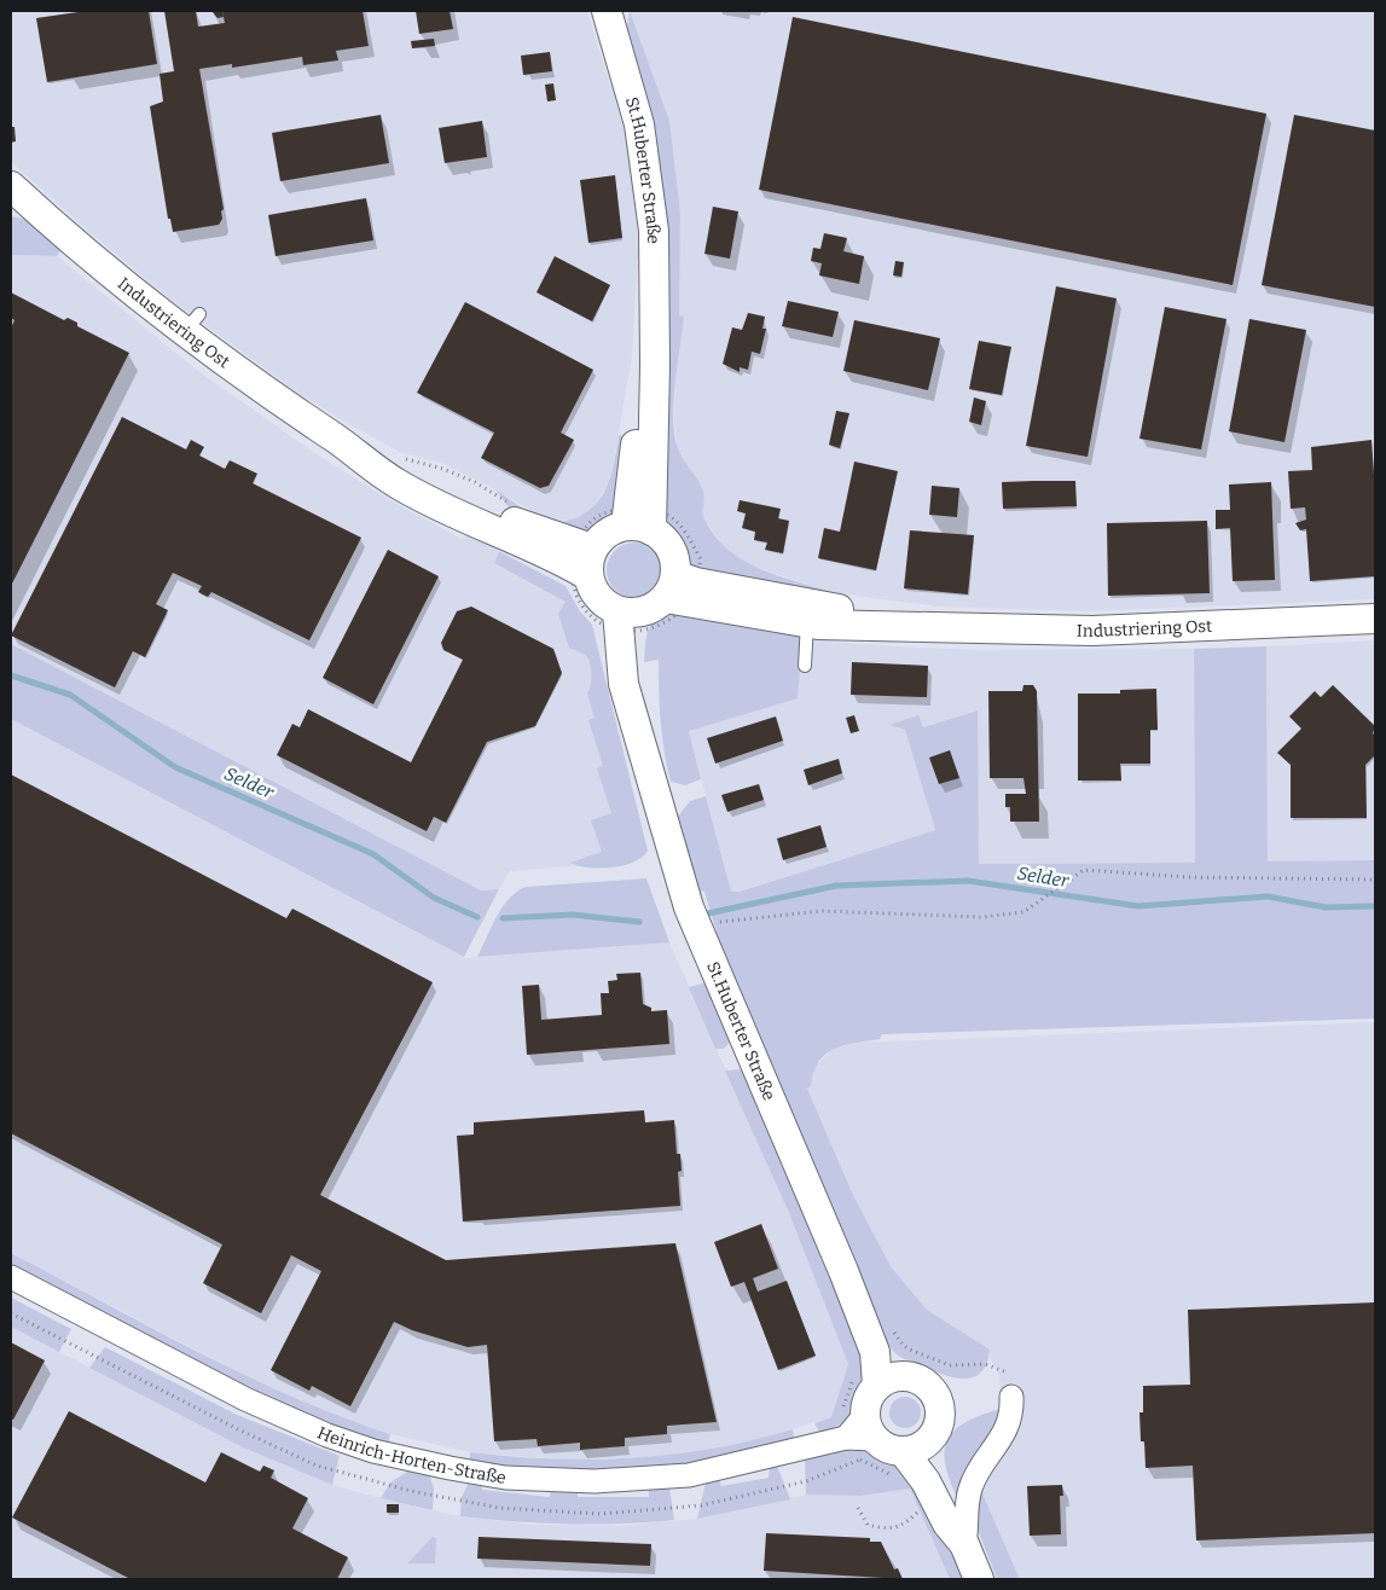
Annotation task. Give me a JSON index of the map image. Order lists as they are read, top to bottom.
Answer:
{
  "streets": {
    "street": ["St.Huberter Straße", "Industriering Ost", "Heinrich-Horten-Straße"]
  },
  "crossings": [
    ["St.Huberter Straße", "Industriering Ost"],
    ["St.Huberter Straße", "Heinrich-Horten-Straße"]
  ],
  "water": ["Selder"]
}
